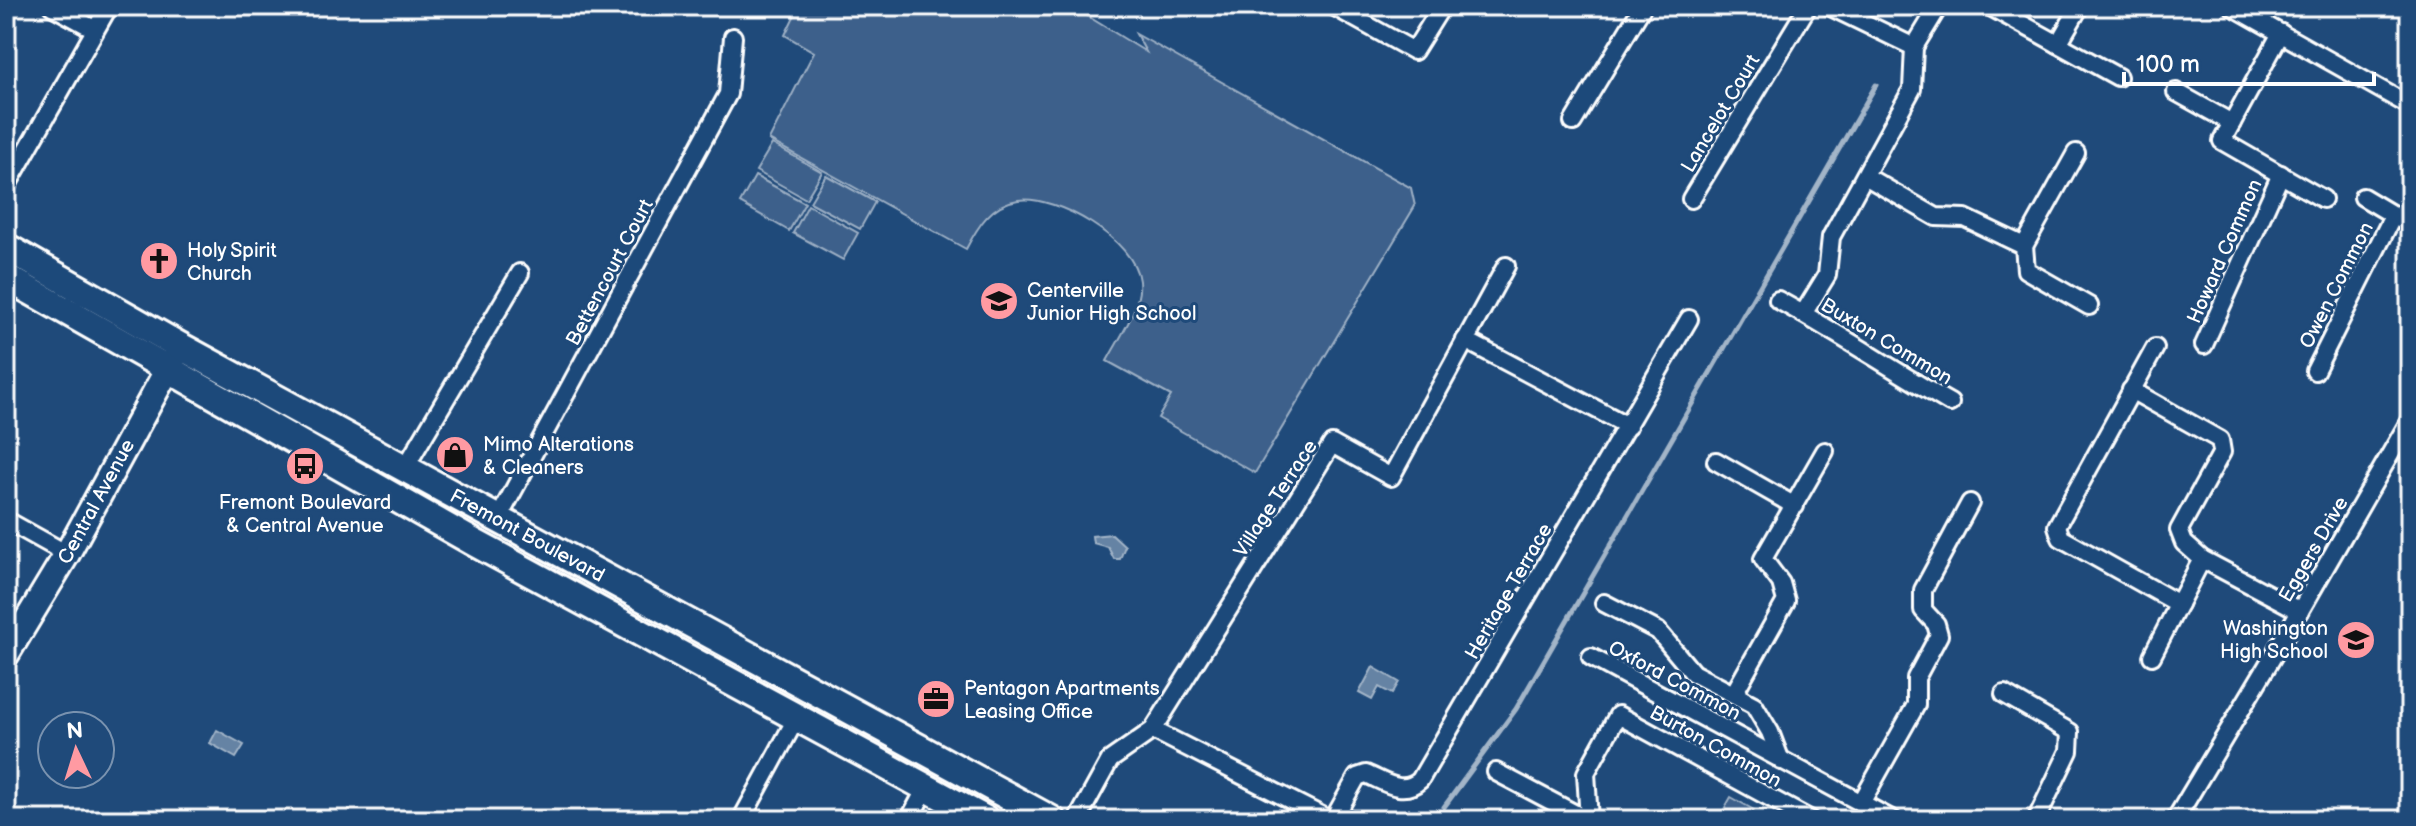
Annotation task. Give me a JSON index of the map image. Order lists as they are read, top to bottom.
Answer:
{
  "streets": {
    "main road": ["Central Avenue", "Fremont Boulevard"],
    "street": [
      "Lancelot Court",
      "Howard Common",
      "Bettencourt Court",
      "Owen Common",
      "Buxton Common",
      "Village Terrace",
      "Eggers Drive",
      "Heritage Terrace",
      "Oxford Common",
      "Burton Common"
    ]
  },
  "crossings": [
    ["Bettencourt Court", "Fremont Boulevard"],
    ["Central Avenue", "Fremont Boulevard"]
  ],
  "places": {
    "church": ["Holy Spirit Church"],
    "school or university": ["Centerville Junior High School", "Washington High School"],
    "shop": ["Mimo Alterations & Cleaners"],
    "bus stop": ["Fremont Boulevard & Central Avenue"],
    "office": ["Pentagon Apartments Leasing Office"]
  },
  "scale_bar": "100 m",
  "north": "top"
}
